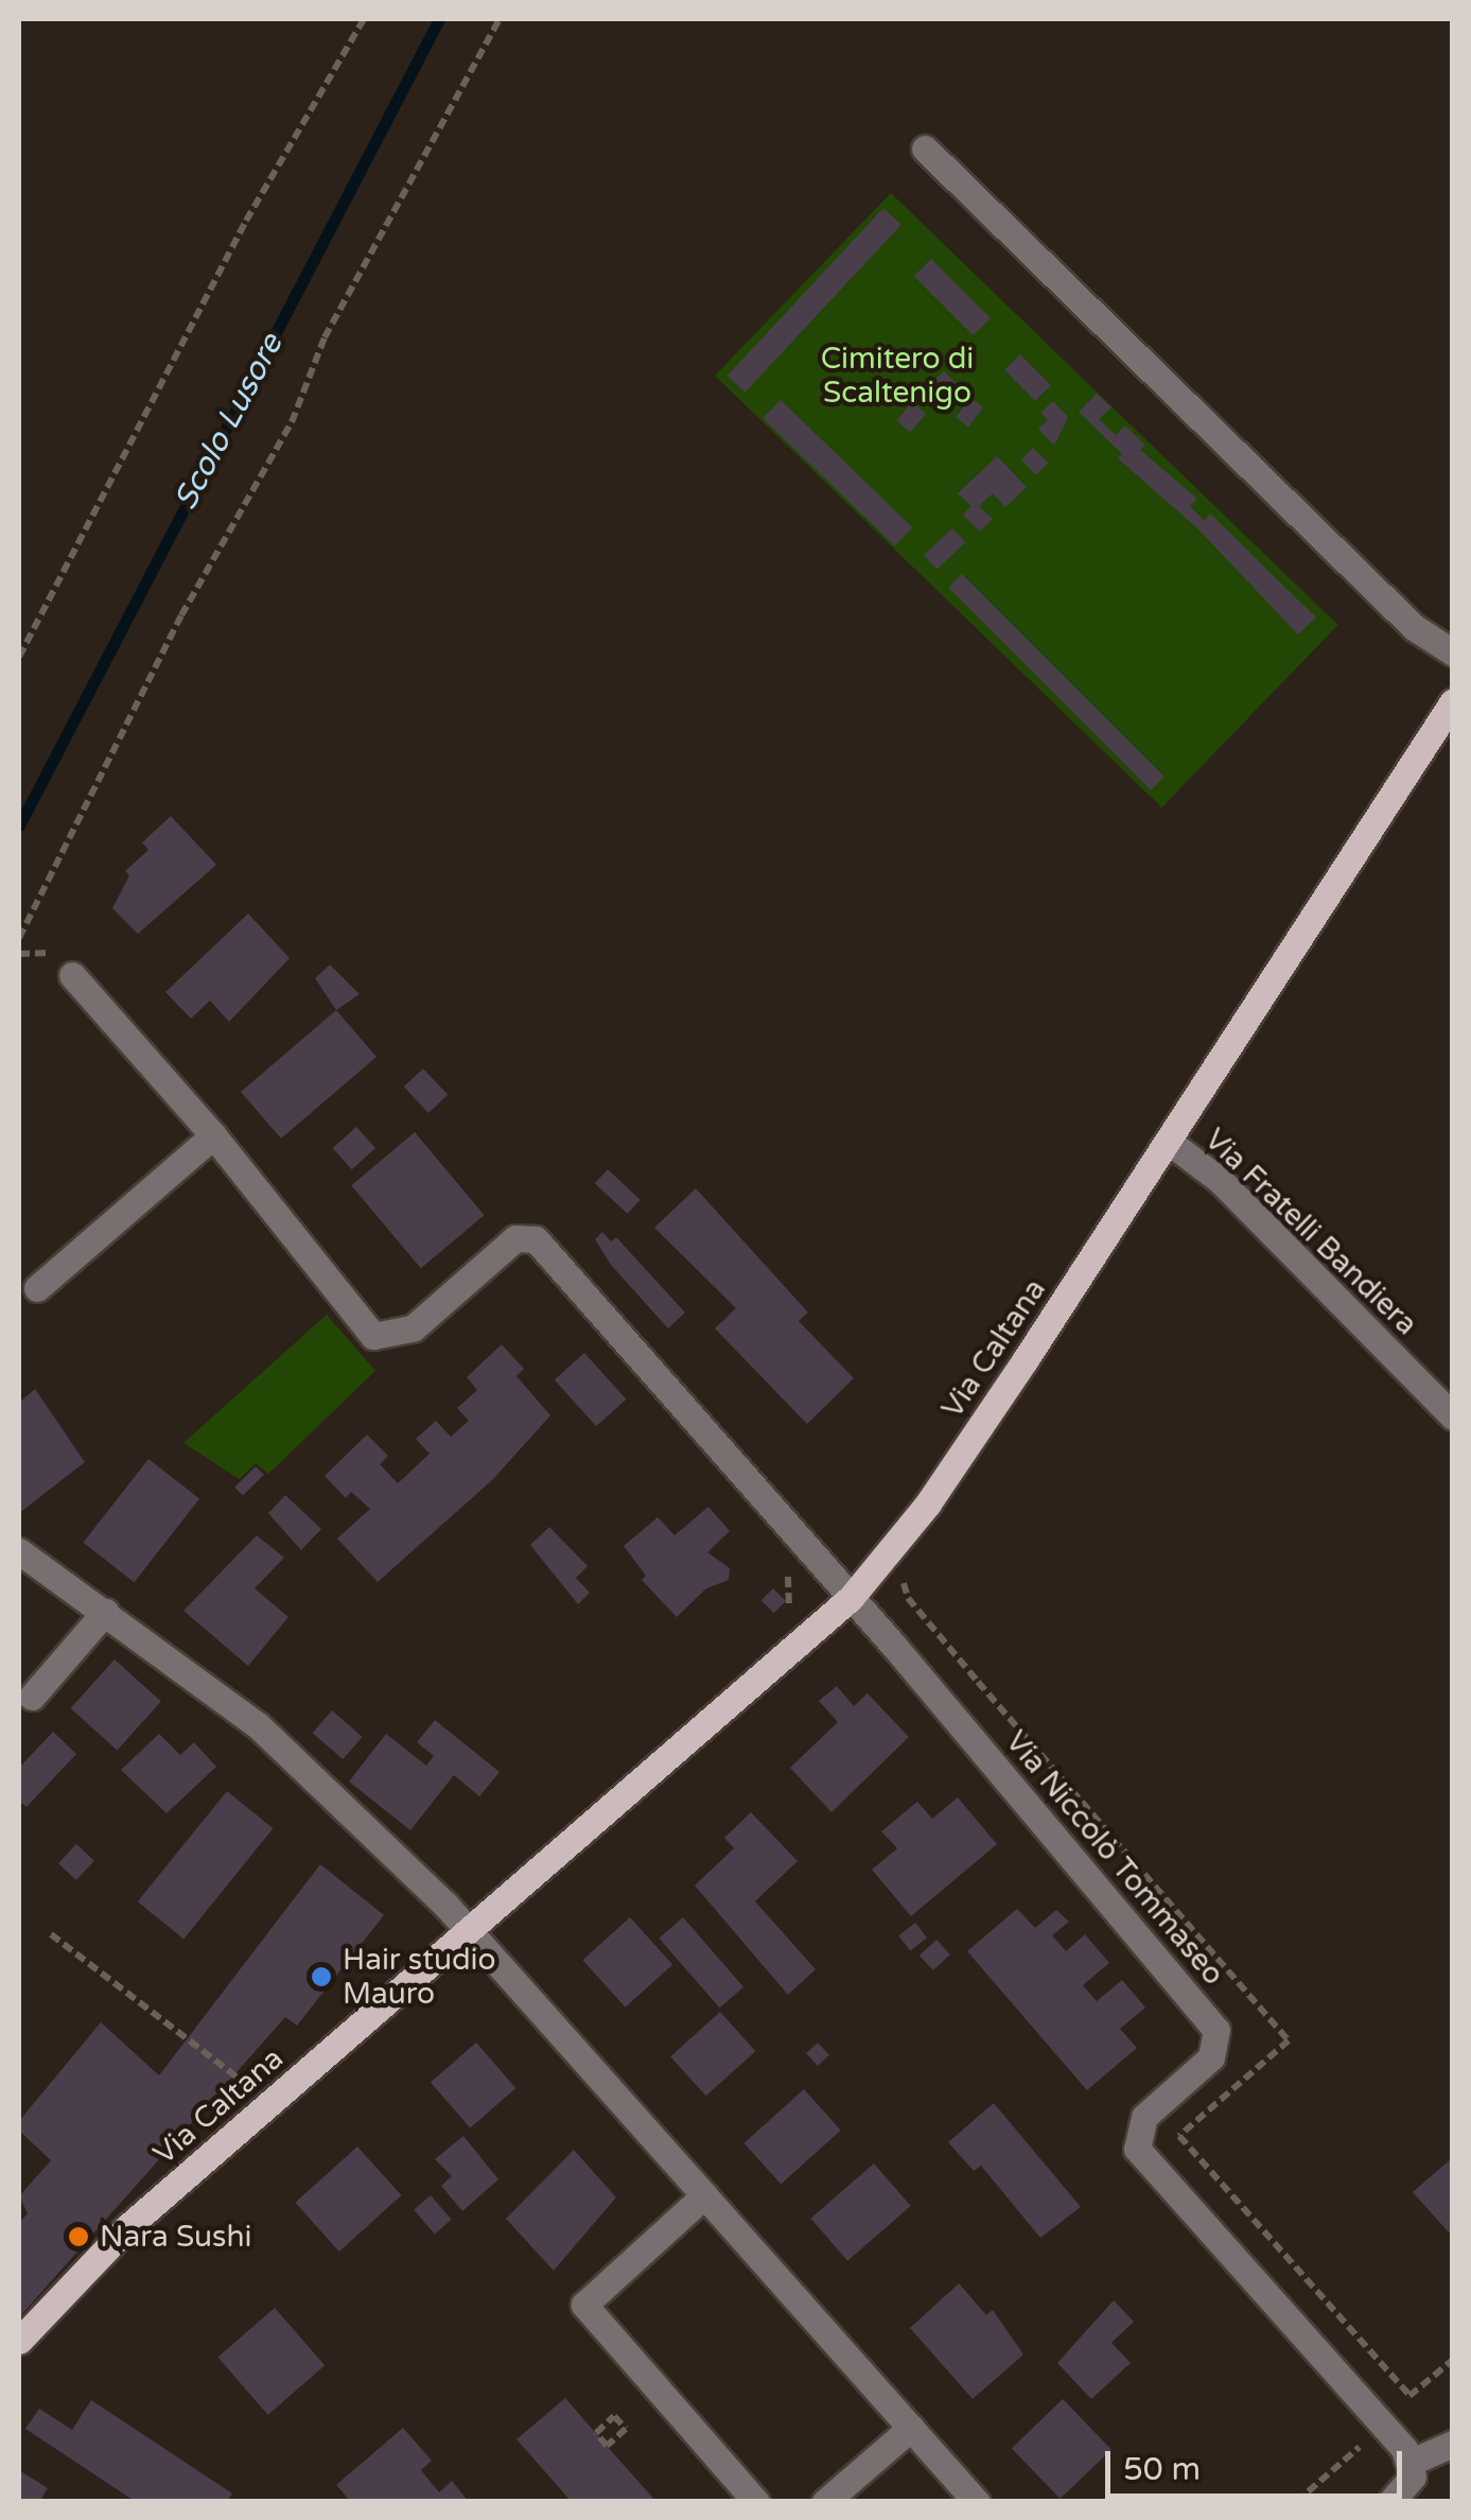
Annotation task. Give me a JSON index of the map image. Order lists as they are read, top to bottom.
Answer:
{
  "streets": {
    "main road": ["Via Caltana"],
    "street": ["Via Fratelli Bandiera", "Via Niccolò Tommaseo"]
  },
  "crossings": [
    ["Via Fratelli Bandiera", "Via Caltana"],
    ["Via Caltana", "Via Niccolò Tommaseo"]
  ],
  "water": ["Scolo Lusore"],
  "parks": ["Cimitero di Scaltenigo"],
  "places": ["Hair studio Mauro", "Nara Sushi"],
  "scale_bar": "50 m"
}
